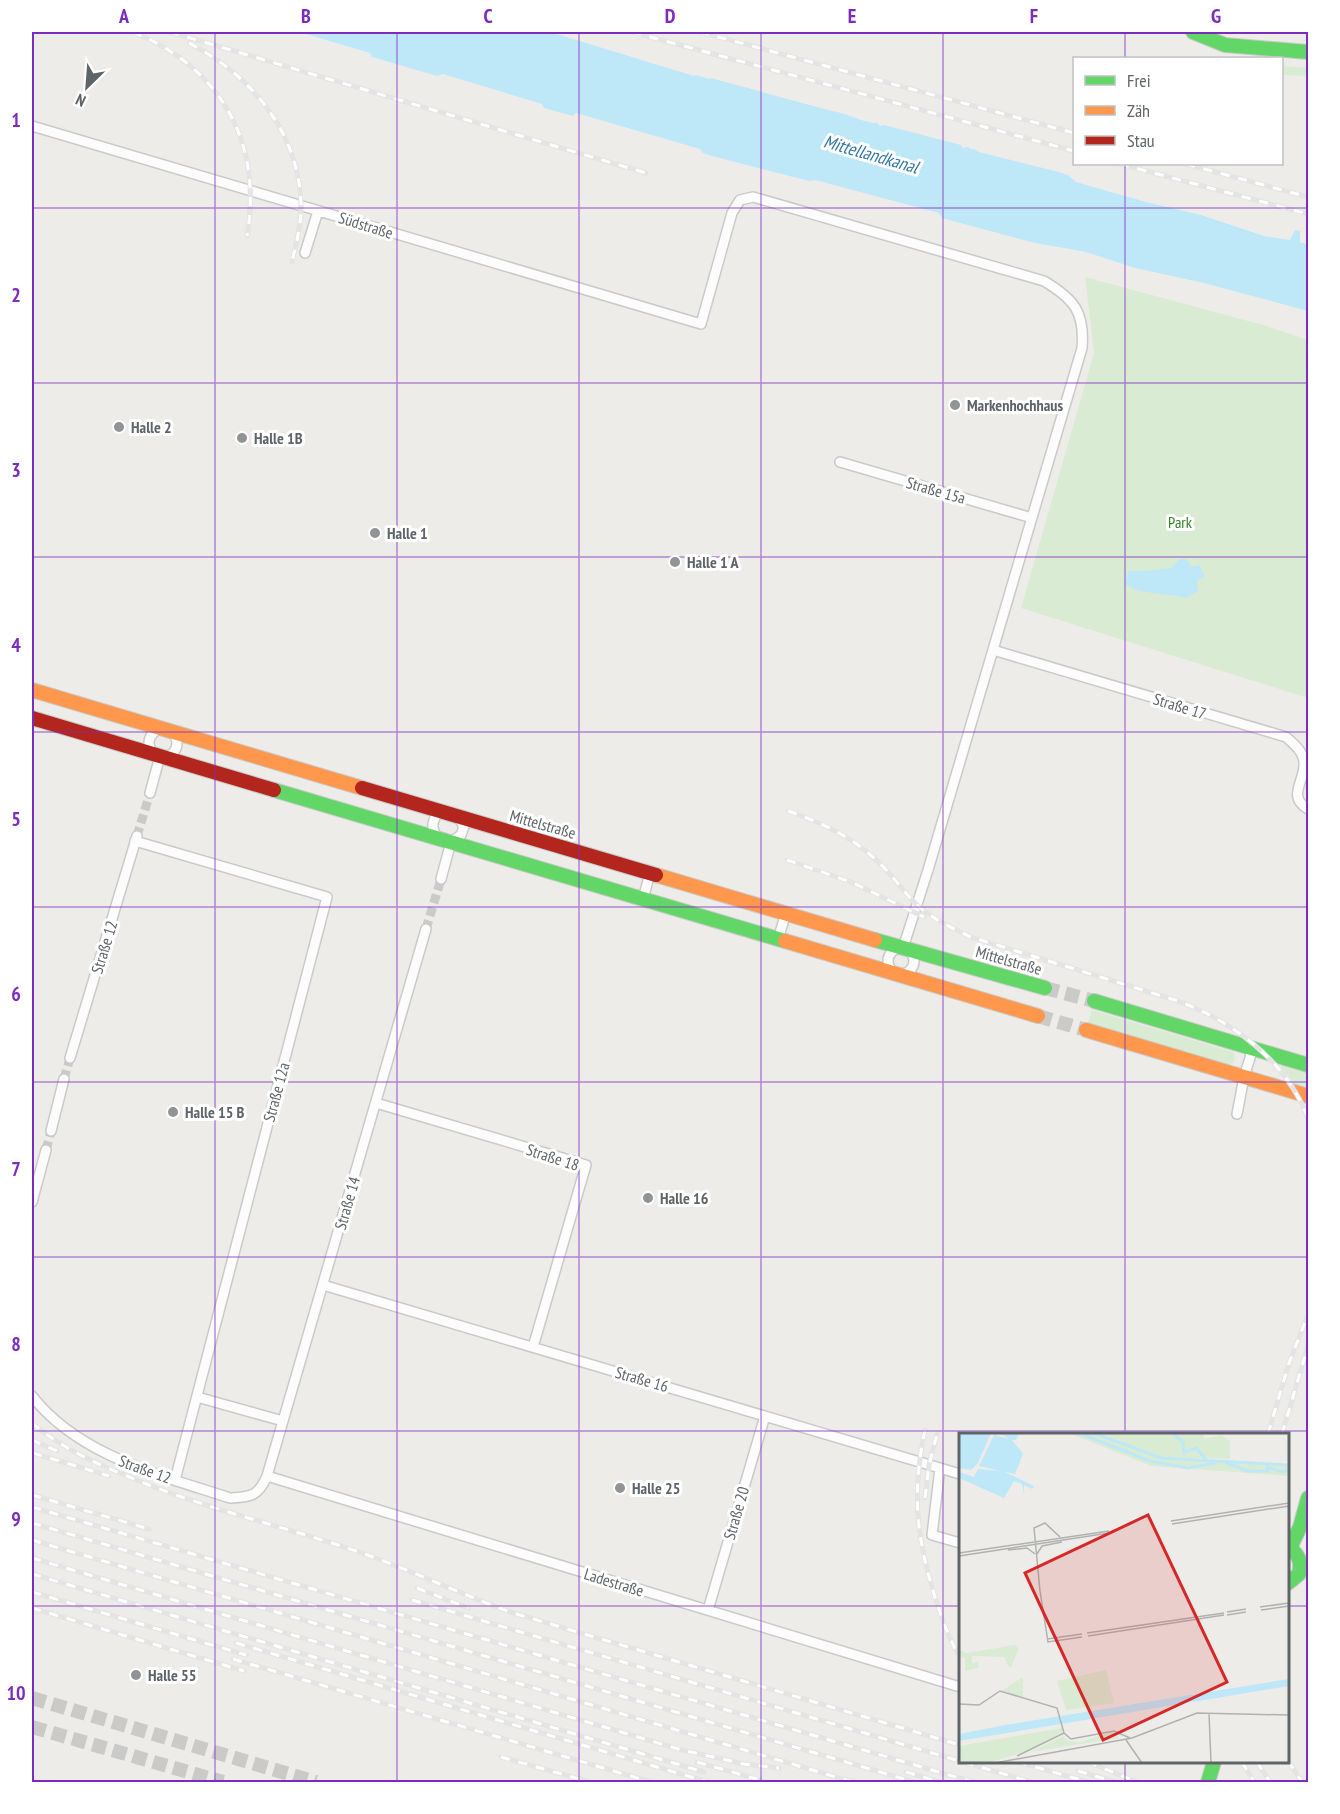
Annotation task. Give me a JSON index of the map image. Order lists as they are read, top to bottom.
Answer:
{
  "streets": {
    "street": [
      "Südstraße",
      "Straße 15a",
      "Straße 17",
      "Mittelstraße",
      "Straße 12",
      "Straße 12a",
      "Straße 18",
      "Straße 14",
      "Straße 16",
      "Straße 20",
      "Ladestraße"
    ]
  },
  "crossings": [
    ["Südstraße", "Straße 15a"],
    ["Straße 12", "Straße 12a"],
    ["Straße 12", "Straße 14"],
    ["Straße 12", "Ladestraße"],
    ["Straße 18", "Straße 14"],
    ["Straße 18", "Straße 16"],
    ["Straße 14", "Straße 16"],
    ["Straße 14", "Ladestraße"],
    ["Straße 16", "Straße 20"],
    ["Straße 20", "Ladestraße"]
  ],
  "water": ["Mittellandkanal"],
  "parks": ["Park"],
  "places": [
    "Markenhochhaus",
    "Halle 2",
    "Halle 1B",
    "Halle 1",
    "Halle 1 A",
    "Halle 15 B",
    "Halle 16",
    "Halle 25",
    "Halle 55"
  ],
  "legend": ["Frei", "Zäh", "Stau"],
  "north": "bottom left",
  "grid": {
    "columns": [
      "A",
      "B",
      "C",
      "D",
      "E",
      "F",
      "G"
    ],
    "rows": [
      "1",
      "2",
      "3",
      "4",
      "5",
      "6",
      "7",
      "8",
      "9",
      "10"
    ]
  }
}
